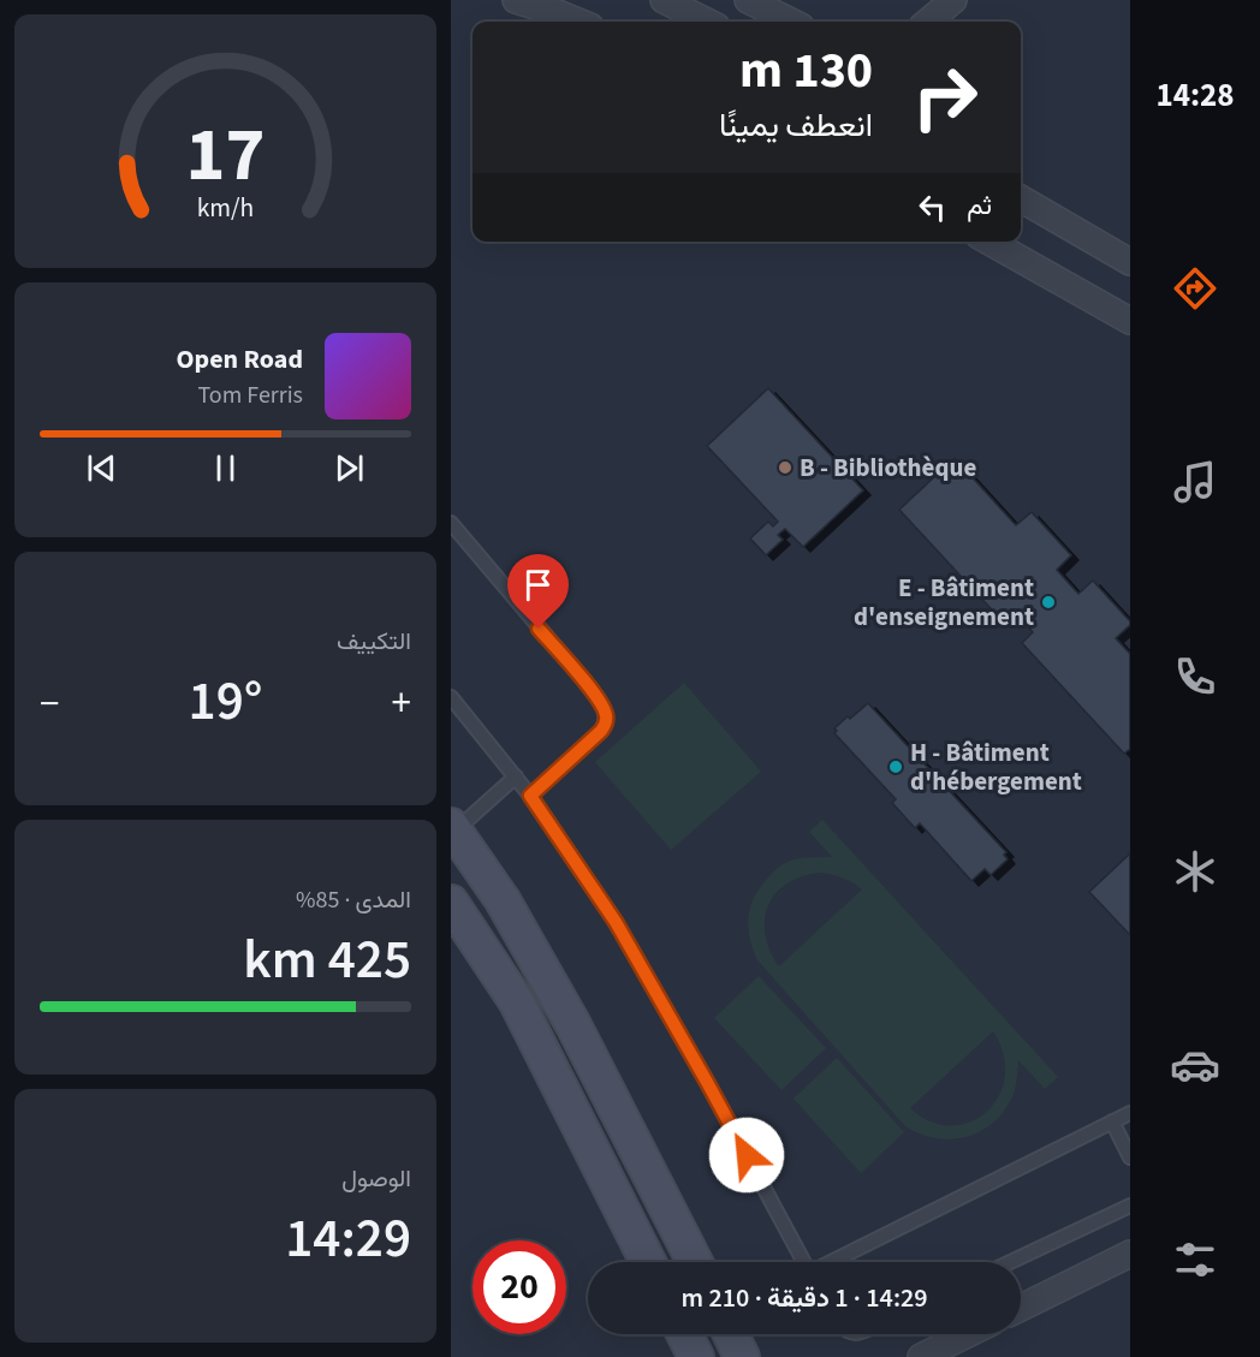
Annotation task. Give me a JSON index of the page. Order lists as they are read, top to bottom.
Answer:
{
  "places": ["B - Bibliothèque", "E - Bâtiment d'enseignement", "H - Bâtiment d'hébergement"],
  "page": {
    "tabs": "14:28",
    "turn": ["130 m", "انعطف يمينًا"],
    "then": "ثم",
    "song": ["Open Road", "Tom Ferris"],
    "tile": [
      "التكييف",
      ["المدى · 85%", "425 km"],
      ["الوصول", "14:29"]
    ],
    "heat": ["−", "19°", "+"],
    "limit": "20",
    "trip": "14:29 · 1 دقيقة · 210 m",
    "gauge": ["17", "km/h"]
  }
}
